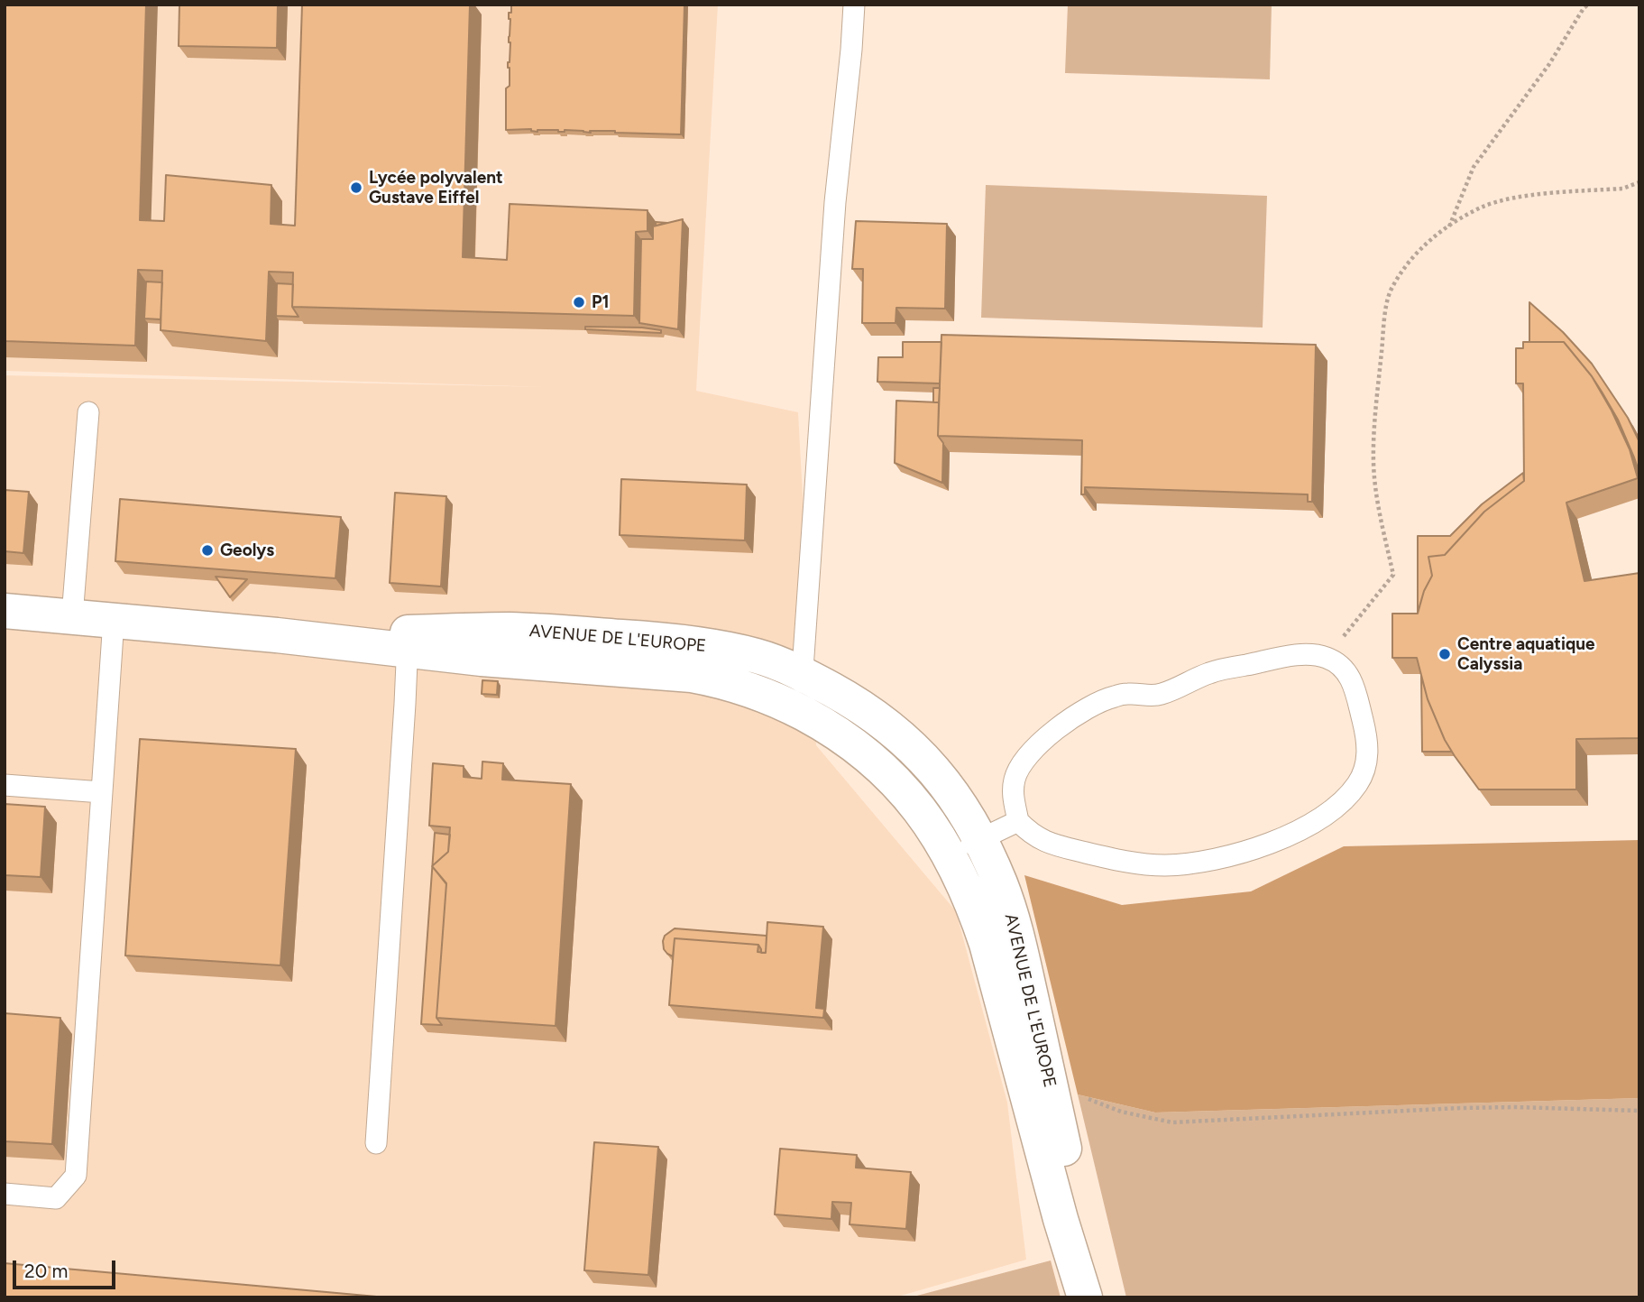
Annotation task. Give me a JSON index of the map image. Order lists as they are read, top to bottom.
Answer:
{
  "streets": {
    "street": ["AVENUE DE L'EUROPE"]
  },
  "places": [
    "Lycée polyvalent Gustave Eiffel",
    "P1",
    "Geolys",
    "Centre aquatique Calyssia"
  ],
  "scale_bar": "20 m"
}
